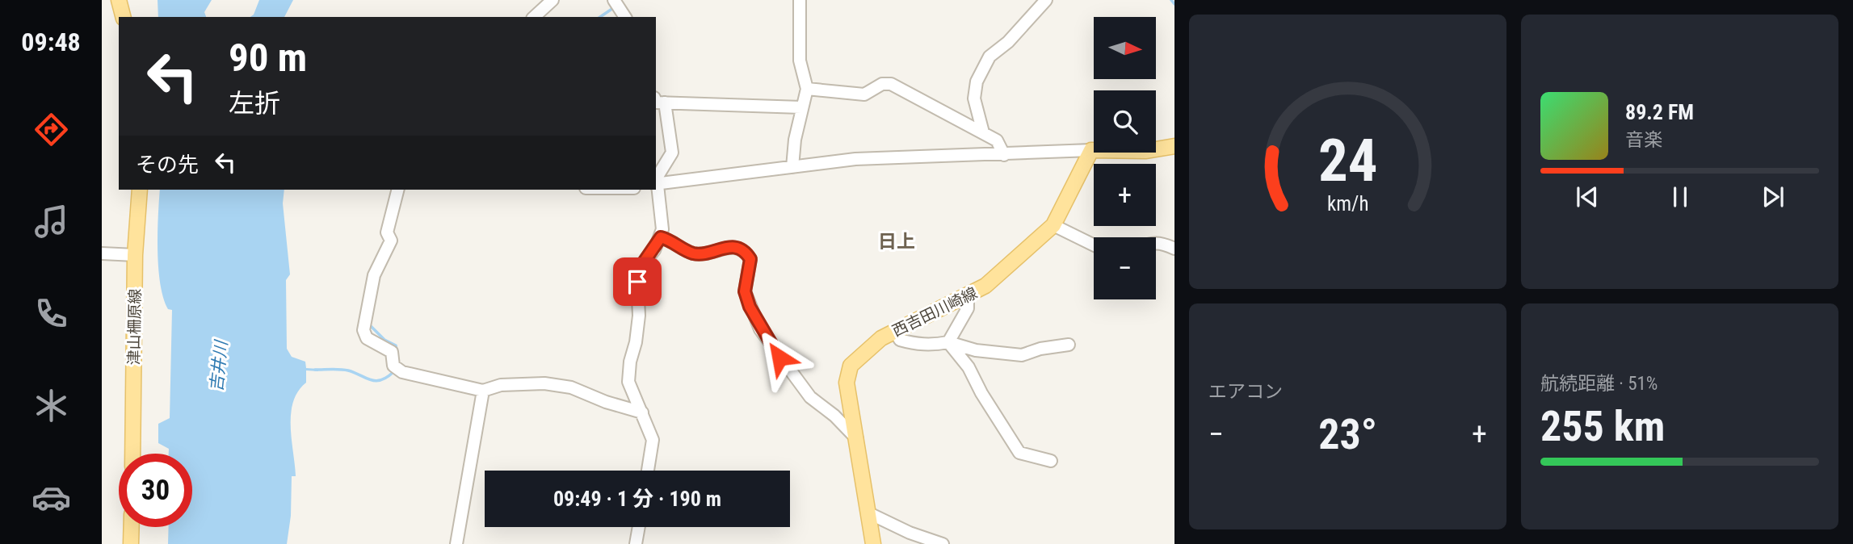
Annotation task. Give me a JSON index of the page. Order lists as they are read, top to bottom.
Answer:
{
  "streets": {
    "main road": ["西吉田川崎線", "津山柵原線"]
  },
  "districts": ["日上"],
  "water": ["吉井川"],
  "north": "right",
  "page": {
    "tabs": "09:48",
    "map_buttons": ["+", "−"],
    "turn": ["90 m", "左折"],
    "song": ["89.2 FM", "音楽"],
    "then": "その先",
    "tile": [
      "エアコン",
      ["航続距離 · 51%", "255 km"]
    ],
    "heat": ["−", "23°", "+"],
    "limit": "30",
    "trip": "09:49 · 1 分 · 190 m",
    "gauge": ["24", "km/h"]
  }
}
